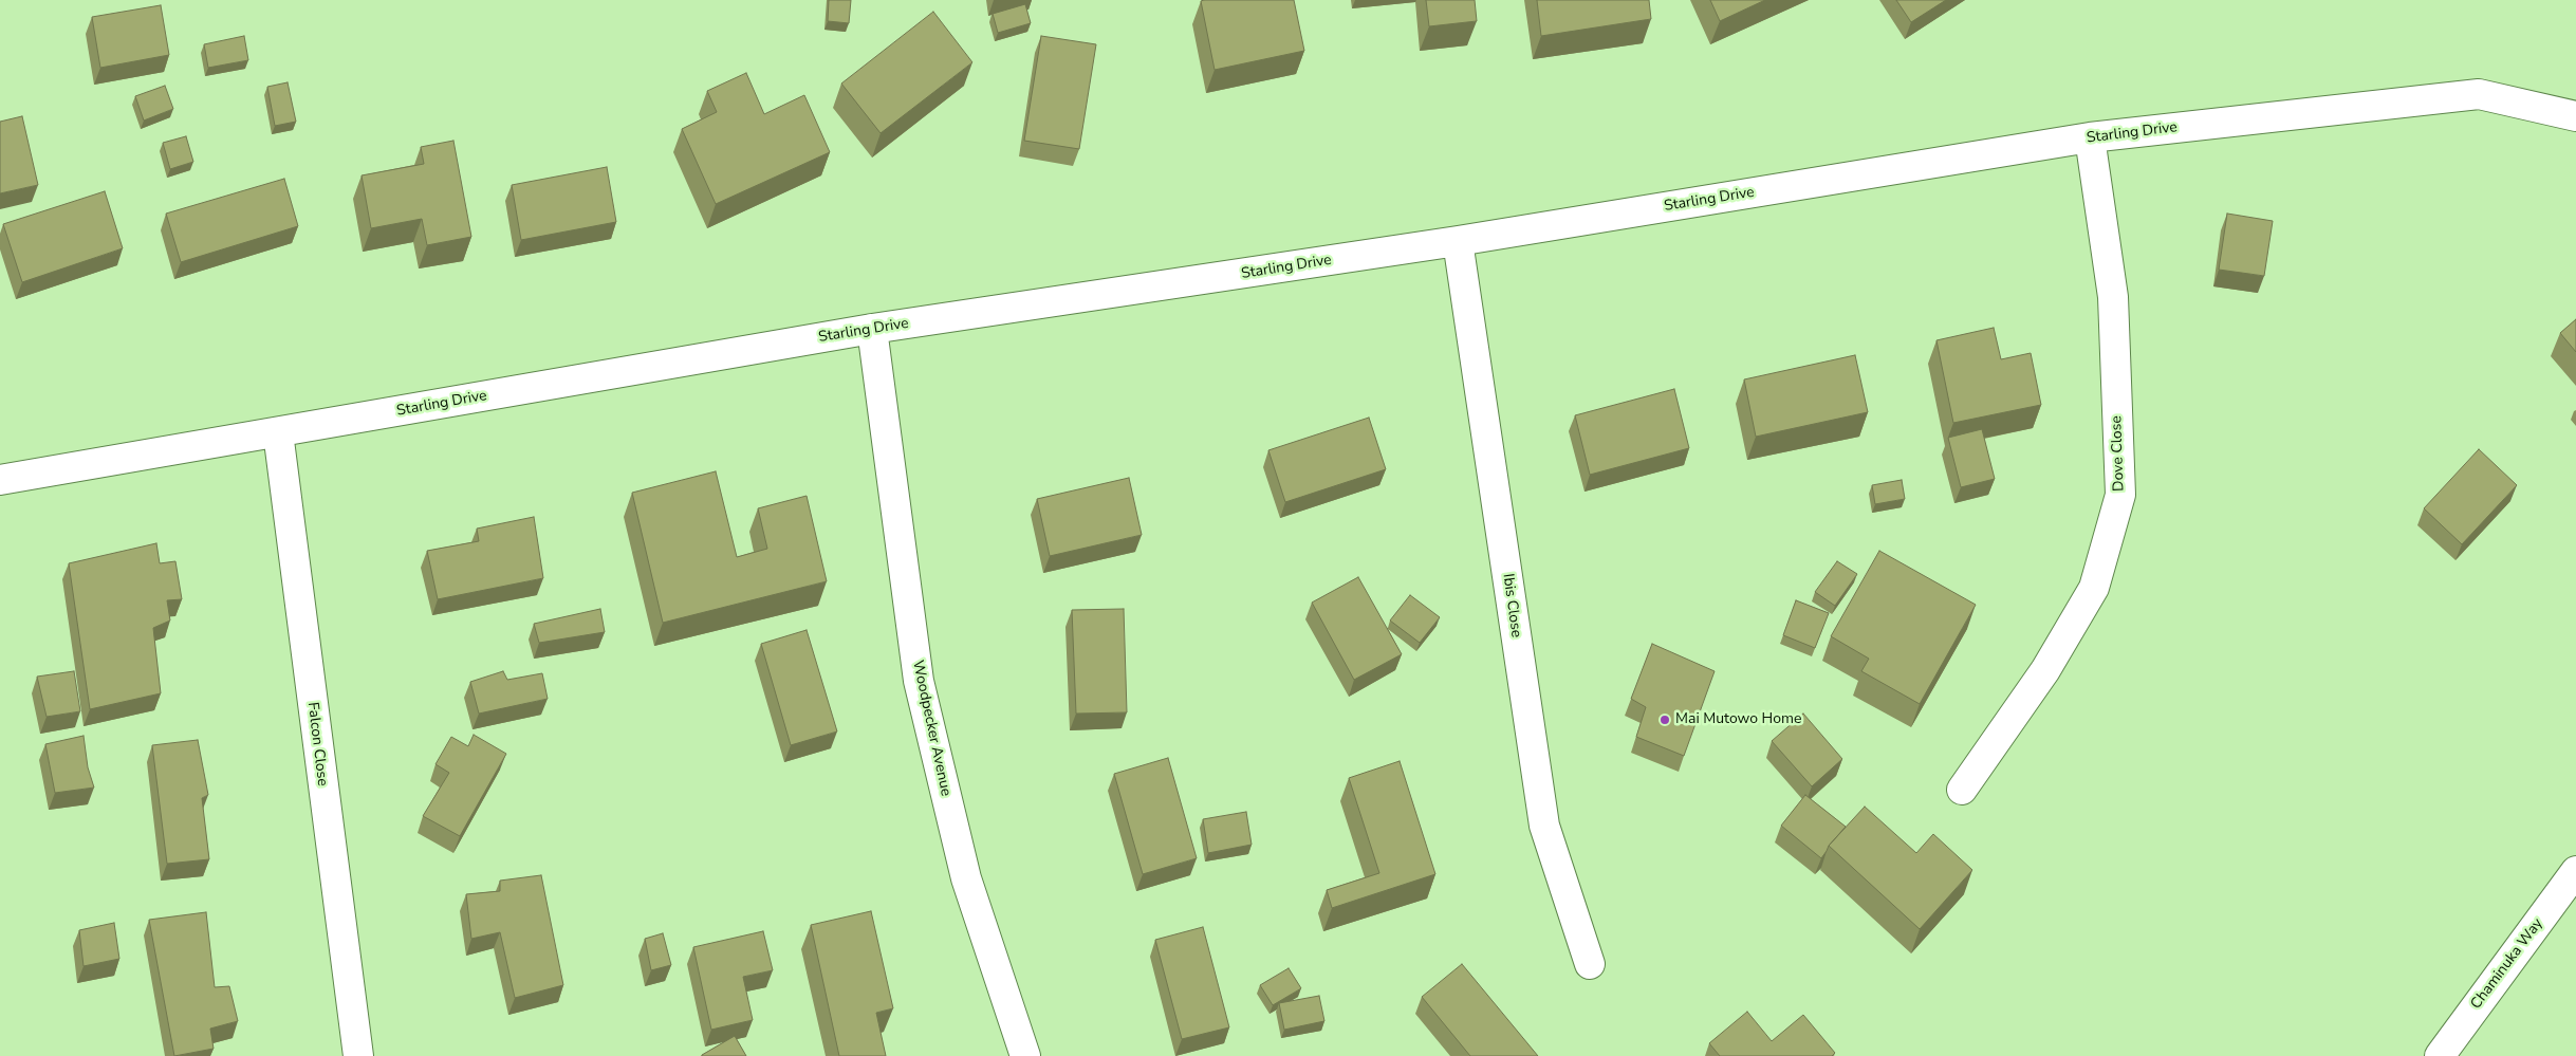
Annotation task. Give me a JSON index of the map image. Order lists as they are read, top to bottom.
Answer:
{
  "streets": {
    "street": [
      "Starling Drive",
      "Dove Close",
      "Ibis Close",
      "Woodpecker Avenue",
      "Falcon Close",
      "Chaminuka Way"
    ]
  },
  "crossings": [
    ["Starling Drive", "Dove Close"],
    ["Starling Drive", "Ibis Close"],
    ["Starling Drive", "Woodpecker Avenue"],
    ["Starling Drive", "Falcon Close"]
  ],
  "places": ["Mai Mutowo Home"]
}
